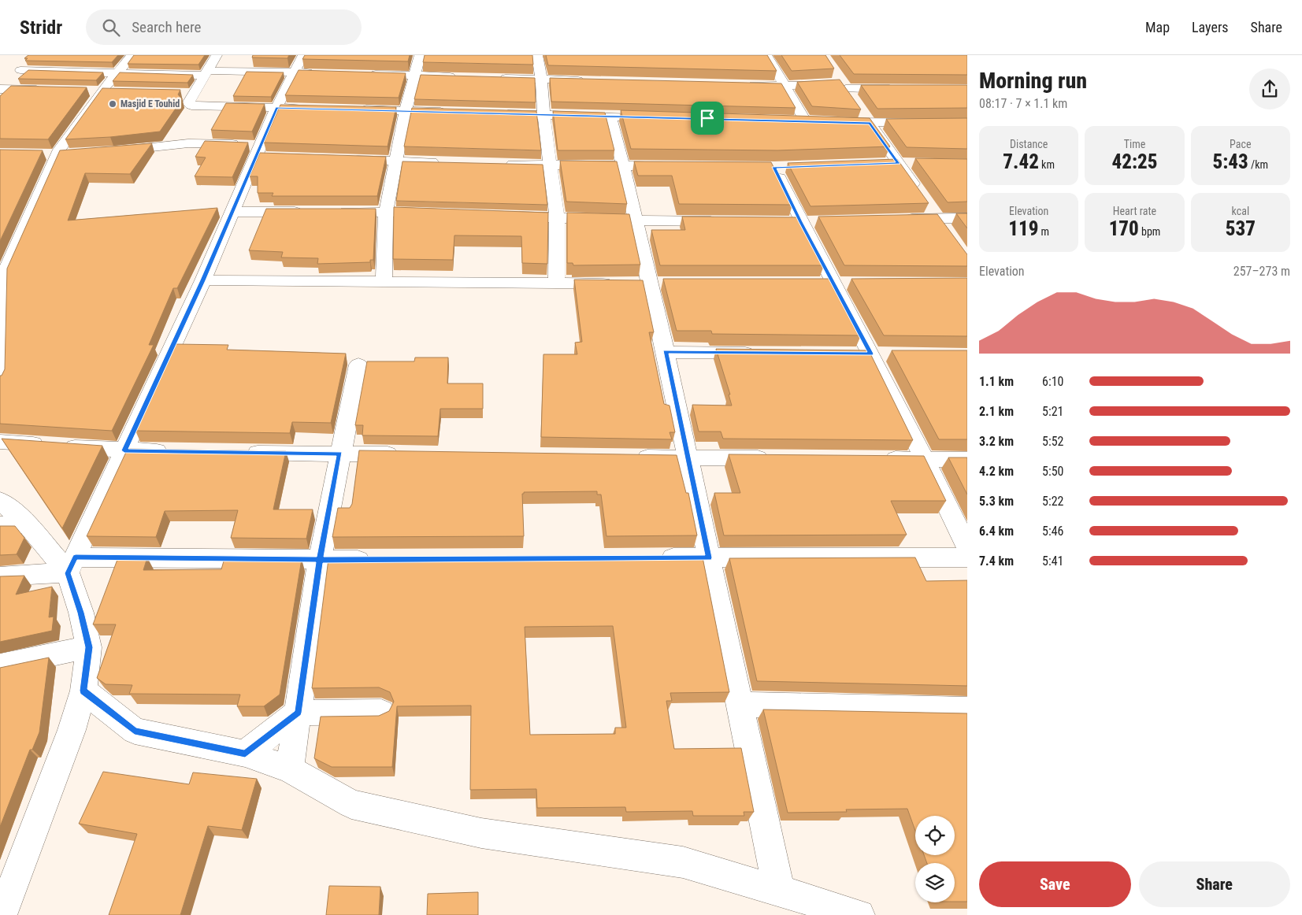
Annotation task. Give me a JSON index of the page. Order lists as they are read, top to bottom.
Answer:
{
  "places": ["Masjid E Touhid"],
  "page": {
    "header": "Stridr",
    "search": "Search here",
    "nav": ["Map", "Layers", "Share"],
    "heading": ["Morning run", "08:17 · 7 × 1.1 km"],
    "stats": [
      ["Distance", "7.42 km"],
      ["Time", "42:25"],
      ["Pace", "5:43 /km"],
      ["Elevation", "119 m"],
      ["Heart rate", "170 bpm"],
      ["kcal", "537"]
    ],
    "chart": ["Elevation", "257–273 m"],
    "list": [
      {
        "name": "1.1 km",
        "note": "6:10"
      },
      {
        "name": "2.1 km",
        "note": "5:21"
      },
      {
        "name": "3.2 km",
        "note": "5:52"
      },
      {
        "name": "4.2 km",
        "note": "5:50"
      },
      {
        "name": "5.3 km",
        "note": "5:22"
      },
      {
        "name": "6.4 km",
        "note": "5:46"
      },
      {
        "name": "7.4 km",
        "note": "5:41"
      }
    ],
    "buttons": ["Save", "Share"]
  }
}
